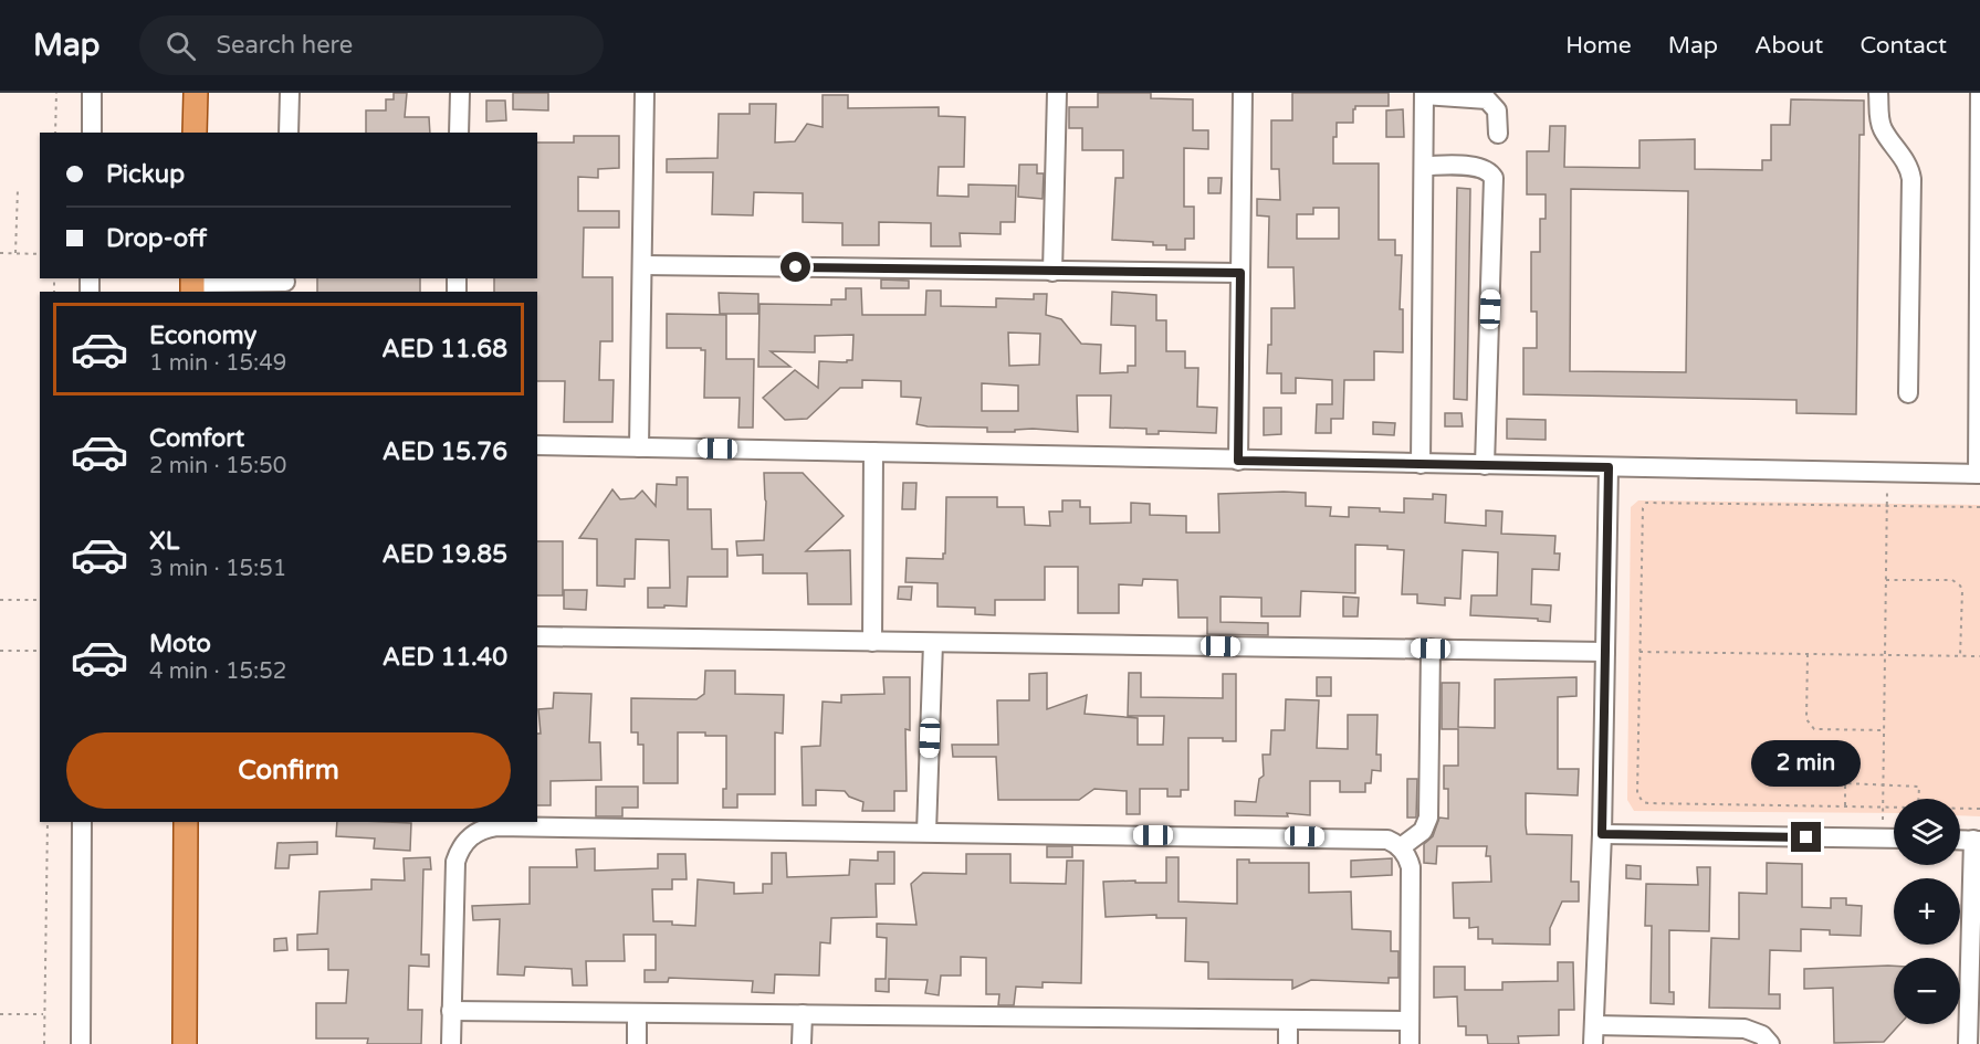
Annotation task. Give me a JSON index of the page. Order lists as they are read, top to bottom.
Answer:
{
  "page": {
    "header": "Map",
    "search": "Search here",
    "nav": [
      "Home",
      "Map",
      "About",
      "Contact"
    ],
    "banner": ["Pickup", "Drop-off"],
    "list": [
      {
        "name": "Economy",
        "note": "1 min · 15:49",
        "value": "AED 11.68"
      },
      {
        "name": "Comfort",
        "note": "2 min · 15:50",
        "value": "AED 15.76"
      },
      {
        "name": "XL",
        "note": "3 min · 15:51",
        "value": "AED 19.85"
      },
      {
        "name": "Moto",
        "note": "4 min · 15:52",
        "value": "AED 11.40"
      }
    ],
    "buttons": "Confirm",
    "bubble": "2 min",
    "map_buttons": ["+", "−"]
  }
}
